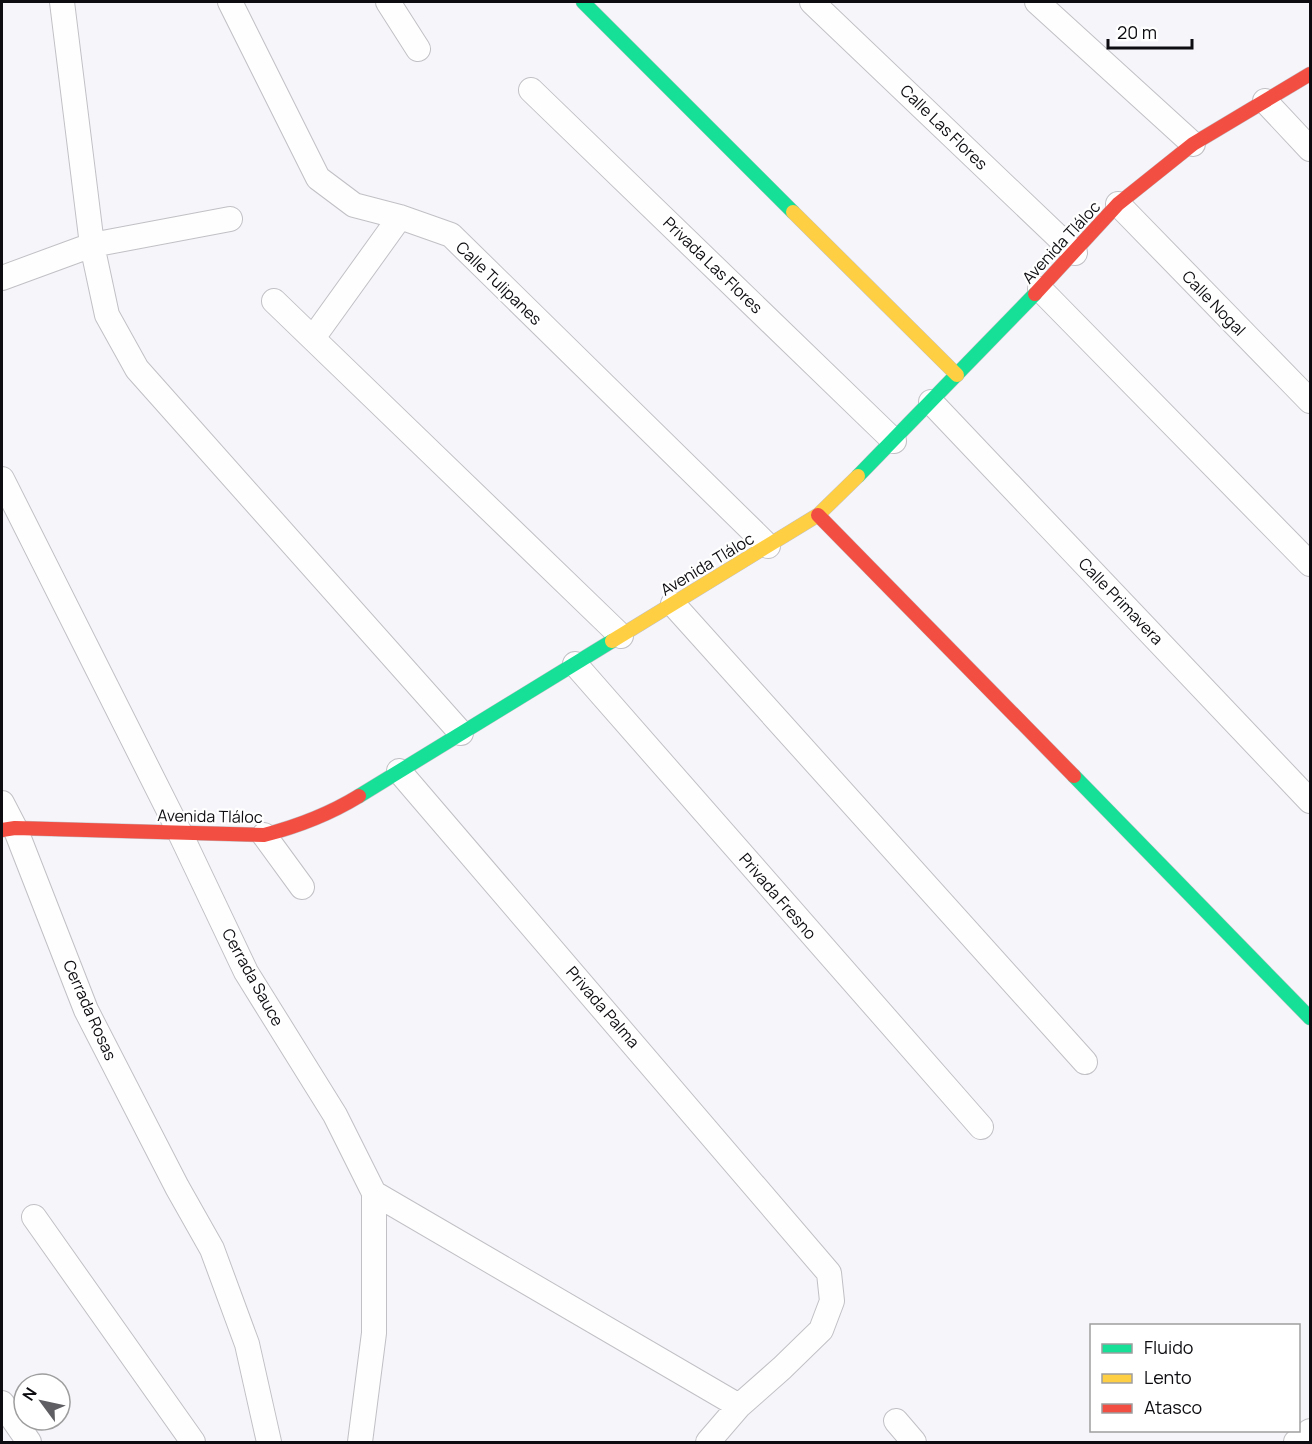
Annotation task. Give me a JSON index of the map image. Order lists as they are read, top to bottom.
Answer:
{
  "streets": {
    "main road": ["Avenida Tláloc"],
    "street": [
      "Calle Las Flores",
      "Privada Las Flores",
      "Calle Tulipanes",
      "Calle Nogal",
      "Calle Primavera",
      "Privada Fresno",
      "Cerrada Sauce",
      "Privada Palma",
      "Cerrada Rosas"
    ]
  },
  "crossings": [
    ["Calle Las Flores", "Avenida Tláloc"],
    ["Avenida Tláloc", "Privada Las Flores"],
    ["Avenida Tláloc", "Calle Tulipanes"],
    ["Avenida Tláloc", "Calle Nogal"],
    ["Avenida Tláloc", "Calle Primavera"],
    ["Avenida Tláloc", "Privada Fresno"],
    ["Avenida Tláloc", "Cerrada Sauce"],
    ["Avenida Tláloc", "Privada Palma"],
    ["Avenida Tláloc", "Cerrada Rosas"]
  ],
  "legend": ["Fluido", "Lento", "Atasco"],
  "scale_bar": "20 m",
  "north": "top left"
}
